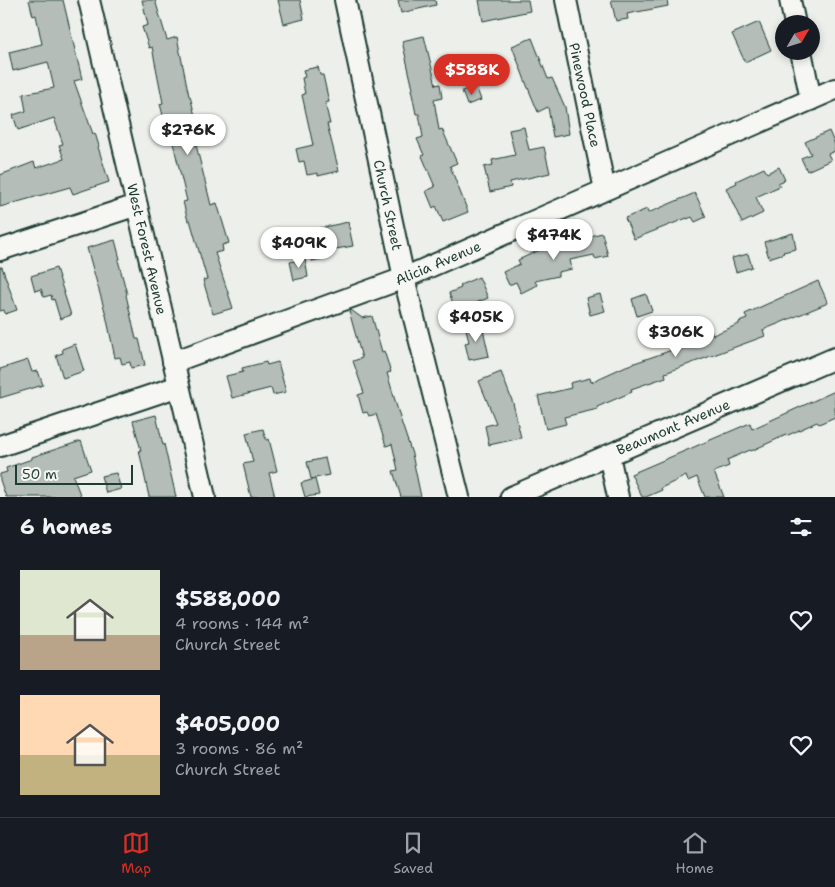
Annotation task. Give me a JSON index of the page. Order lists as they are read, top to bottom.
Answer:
{
  "streets": {
    "street": [
      "Pinewood Place",
      "Church Street",
      "West Forest Avenue",
      "Alicia Avenue",
      "Beaumont Avenue"
    ]
  },
  "crossings": [
    ["Pinewood Place", "Alicia Avenue"],
    ["Church Street", "Alicia Avenue"],
    ["West Forest Avenue", "Alicia Avenue"]
  ],
  "scale_bar": "50 m",
  "north": "top right",
  "page": {
    "price": [
      "$588K",
      "$276K",
      "$474K",
      "$409K",
      "$405K",
      "$306K"
    ],
    "scale": "50 m",
    "heading": "6 homes",
    "list": [
      {
        "name": "$588,000",
        "note": "4 rooms · 144 m² · Church Street"
      },
      {
        "name": "$405,000",
        "note": "3 rooms · 86 m² · Church Street"
      }
    ],
    "tabs": ["Map", "Saved", "Home"]
  }
}
